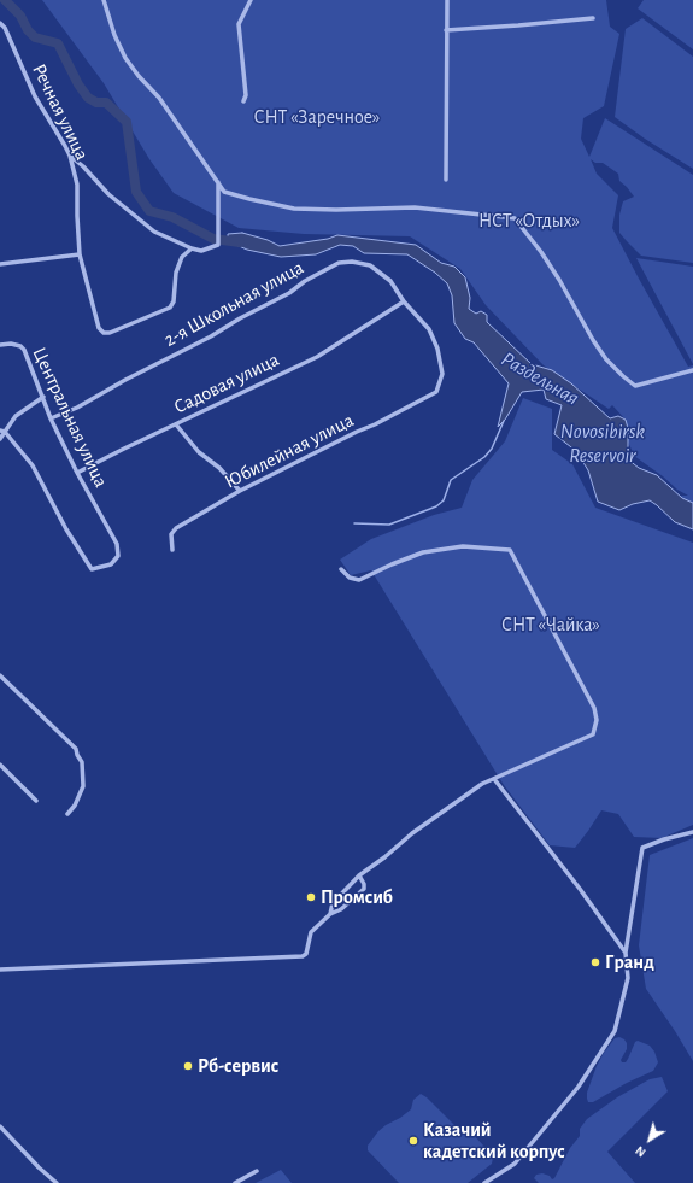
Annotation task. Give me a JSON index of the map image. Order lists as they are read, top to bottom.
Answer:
{
  "streets": {
    "street": [
      "Речная улица",
      "2-я Школьная улица",
      "Садовая улица",
      "Центральная улица",
      "Юбилейная улица"
    ]
  },
  "crossings": [
    ["2-я Школьная улица", "Садовая улица"],
    ["2-я Школьная улица", "Центральная улица"],
    ["2-я Школьная улица", "Юбилейная улица"],
    ["Садовая улица", "Центральная улица"]
  ],
  "water": ["Раздельная", "Novosibirsk Reservoir"],
  "parks": ["СНТ «Заречное»", "НСТ «Отдых»", "СНТ «Чайка»"],
  "places": [
    "Промсиб",
    "Гранд",
    "Рб-сервис",
    "Казачий кадетский корпус"
  ],
  "north": "bottom left"
}
